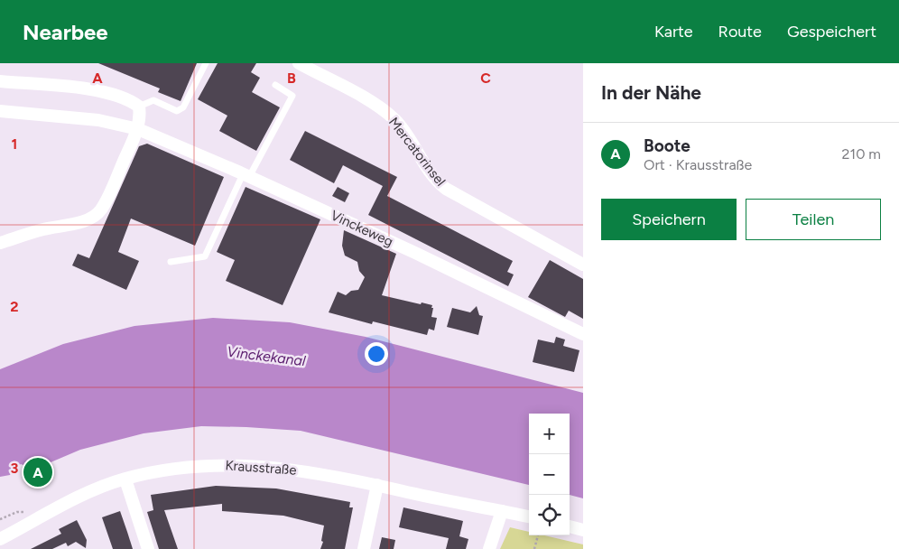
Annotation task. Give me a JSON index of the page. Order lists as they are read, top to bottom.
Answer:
{
  "streets": {
    "street": ["Mercatorinsel", "Vinckeweg", "Krausstraße"]
  },
  "water": ["Vinckekanal"],
  "page": {
    "header": "Nearbee",
    "nav": ["Karte", "Route", "Gespeichert"],
    "heading": "In der Nähe",
    "list": [
      {
        "mark": "A",
        "name": "Boote",
        "note": "Ort · Krausstraße",
        "value": "210 m"
      }
    ],
    "buttons": ["Speichern", "Teilen"],
    "map_buttons": ["+", "−"],
    "pins": "A"
  },
  "grid": {
    "columns": ["A", "B", "C"],
    "rows": ["1", "2", "3"]
  }
}
